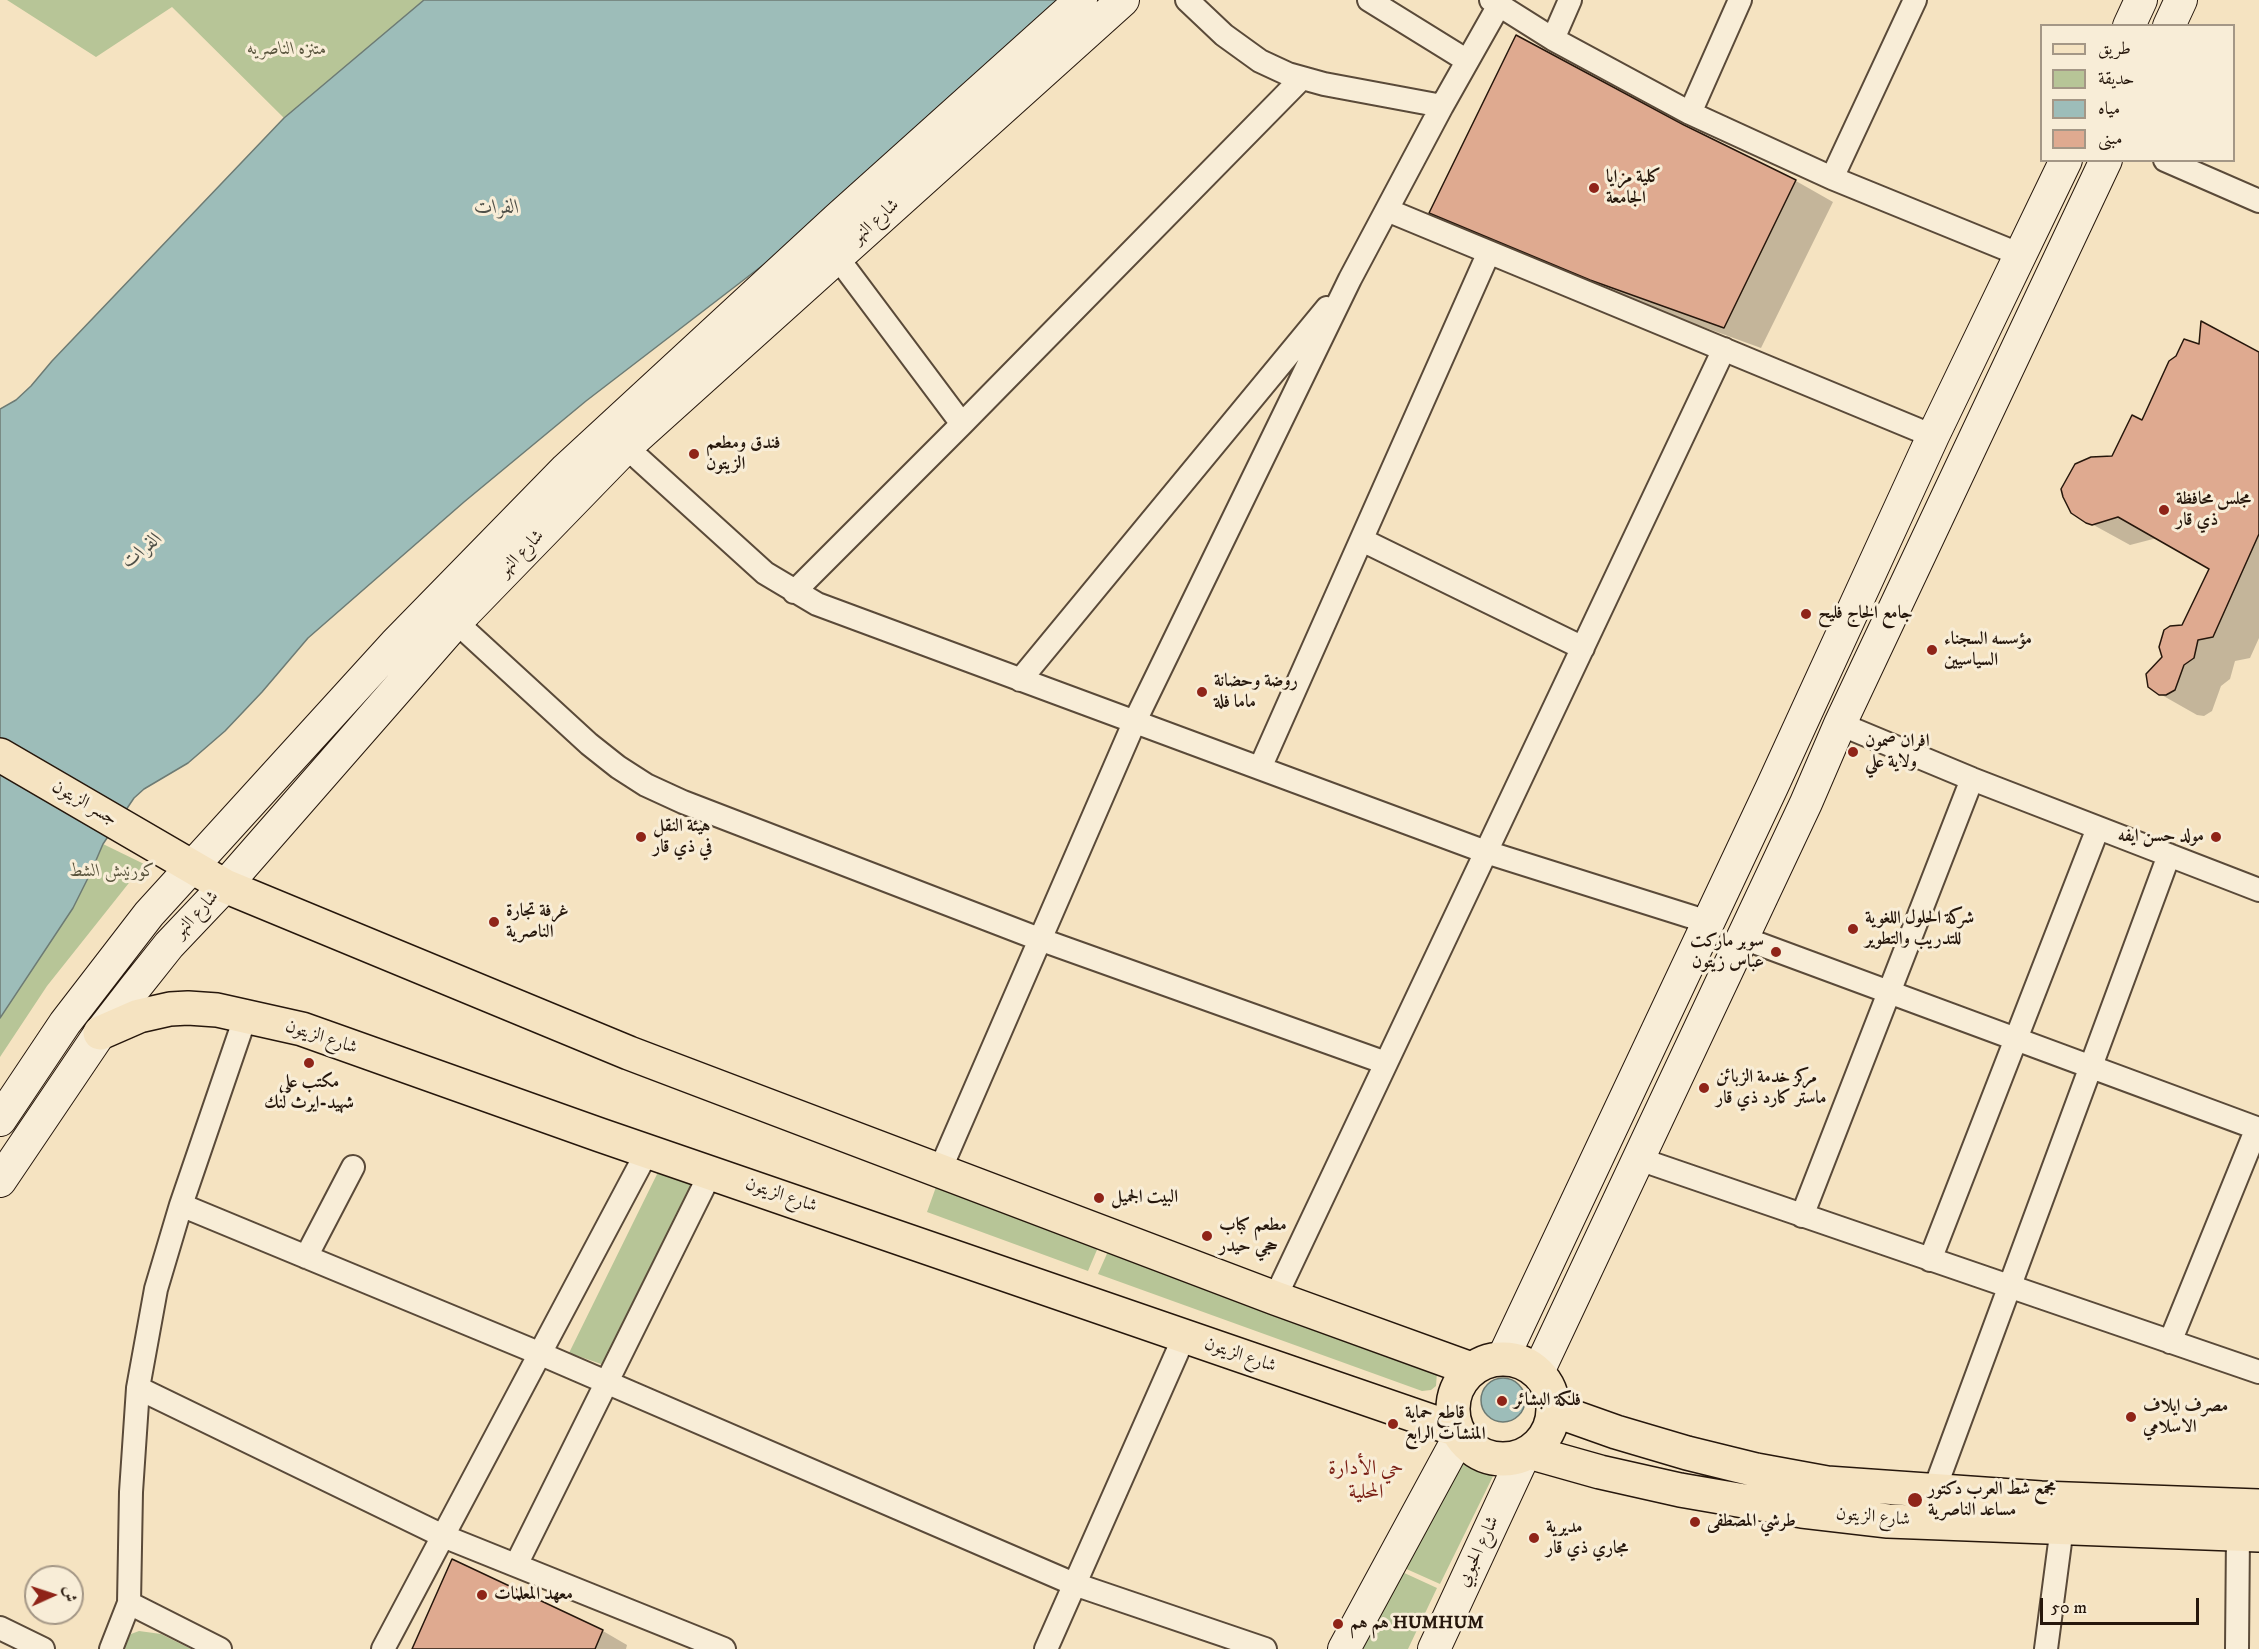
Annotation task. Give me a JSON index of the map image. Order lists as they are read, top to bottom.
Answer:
{
  "streets": {
    "main road": [
      "شارع النهر",
      "جسر الزيتون",
      "شارع الزيتون",
      "شارع الحبوبي"
    ]
  },
  "crossings": [
    ["شارع النهر", "جسر الزيتون"],
    ["شارع النهر", "شارع الزيتون"],
    ["شارع الزيتون", "شارع الحبوبي"]
  ],
  "districts": ["حي الأدارة المحلية"],
  "water": ["الفرات"],
  "parks": ["متنزه الناصريه", "كورنيش الشط"],
  "places": [
    "كلية مزايا الجامعة",
    "فندق ومطعم الزيتون",
    "مجلس محافظة ذي قار",
    "جامع الحاج فليح",
    "مؤسسه السجناء السياسيين",
    "روضة وحضانة ماما فلة",
    "افران صمون ولاية علي",
    "هيئة النقل في ذي قار",
    "مولد حسن ايفه",
    "غرفة تجارة الناصرية",
    "شركة الحلول اللغوية للتدريب والتطوير",
    "سوبر ماركت عباس زيتون",
    "مكتب علي شهيد-ايرث لنك",
    "مركز خدمة الزبائن ماستر كارد ذي قار",
    "البيت الجميل",
    "مطعم كباب حجي حيدر",
    "فلكة البشائر",
    "مصرف ايلاف الاسلامي",
    "قاطع حماية المنشآت الرابع",
    "مجمع شط العرب دكتور مساعد الناصرية",
    "طرشي المصطفى",
    "مديرية مجاري ذي قار",
    "معهد المعلمات",
    "هم هم HUMHUM"
  ],
  "legend": [
    "طريق",
    "حديقة",
    "مياه",
    "مبنى"
  ],
  "scale_bar": "50 m",
  "north": "right"
}
